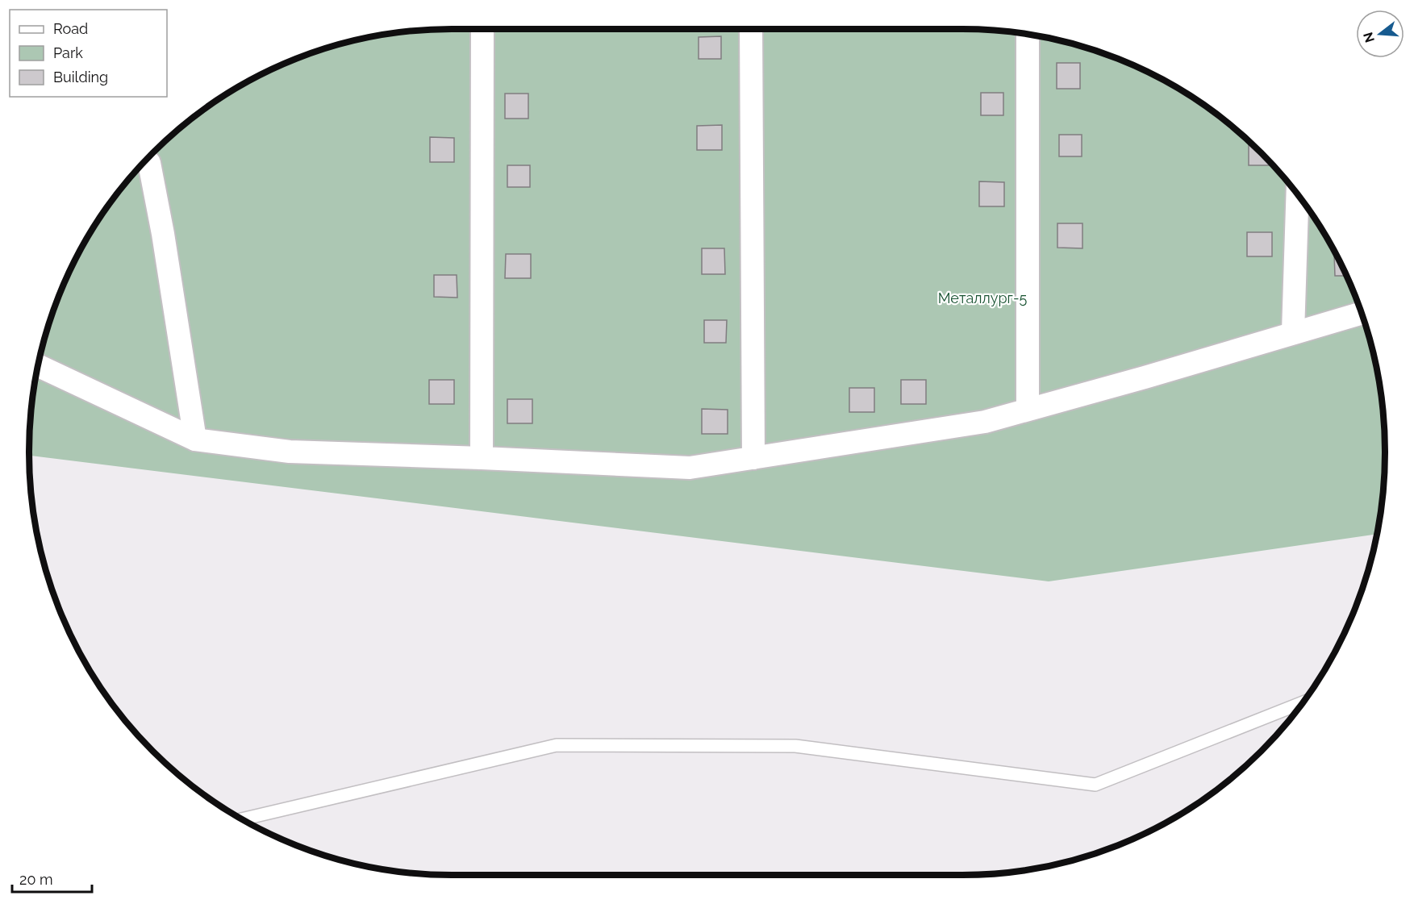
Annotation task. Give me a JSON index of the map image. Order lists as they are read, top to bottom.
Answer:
{
  "parks": ["Металлург-5"],
  "legend": ["Road", "Park", "Building"],
  "scale_bar": "20 m",
  "north": "left"
}
